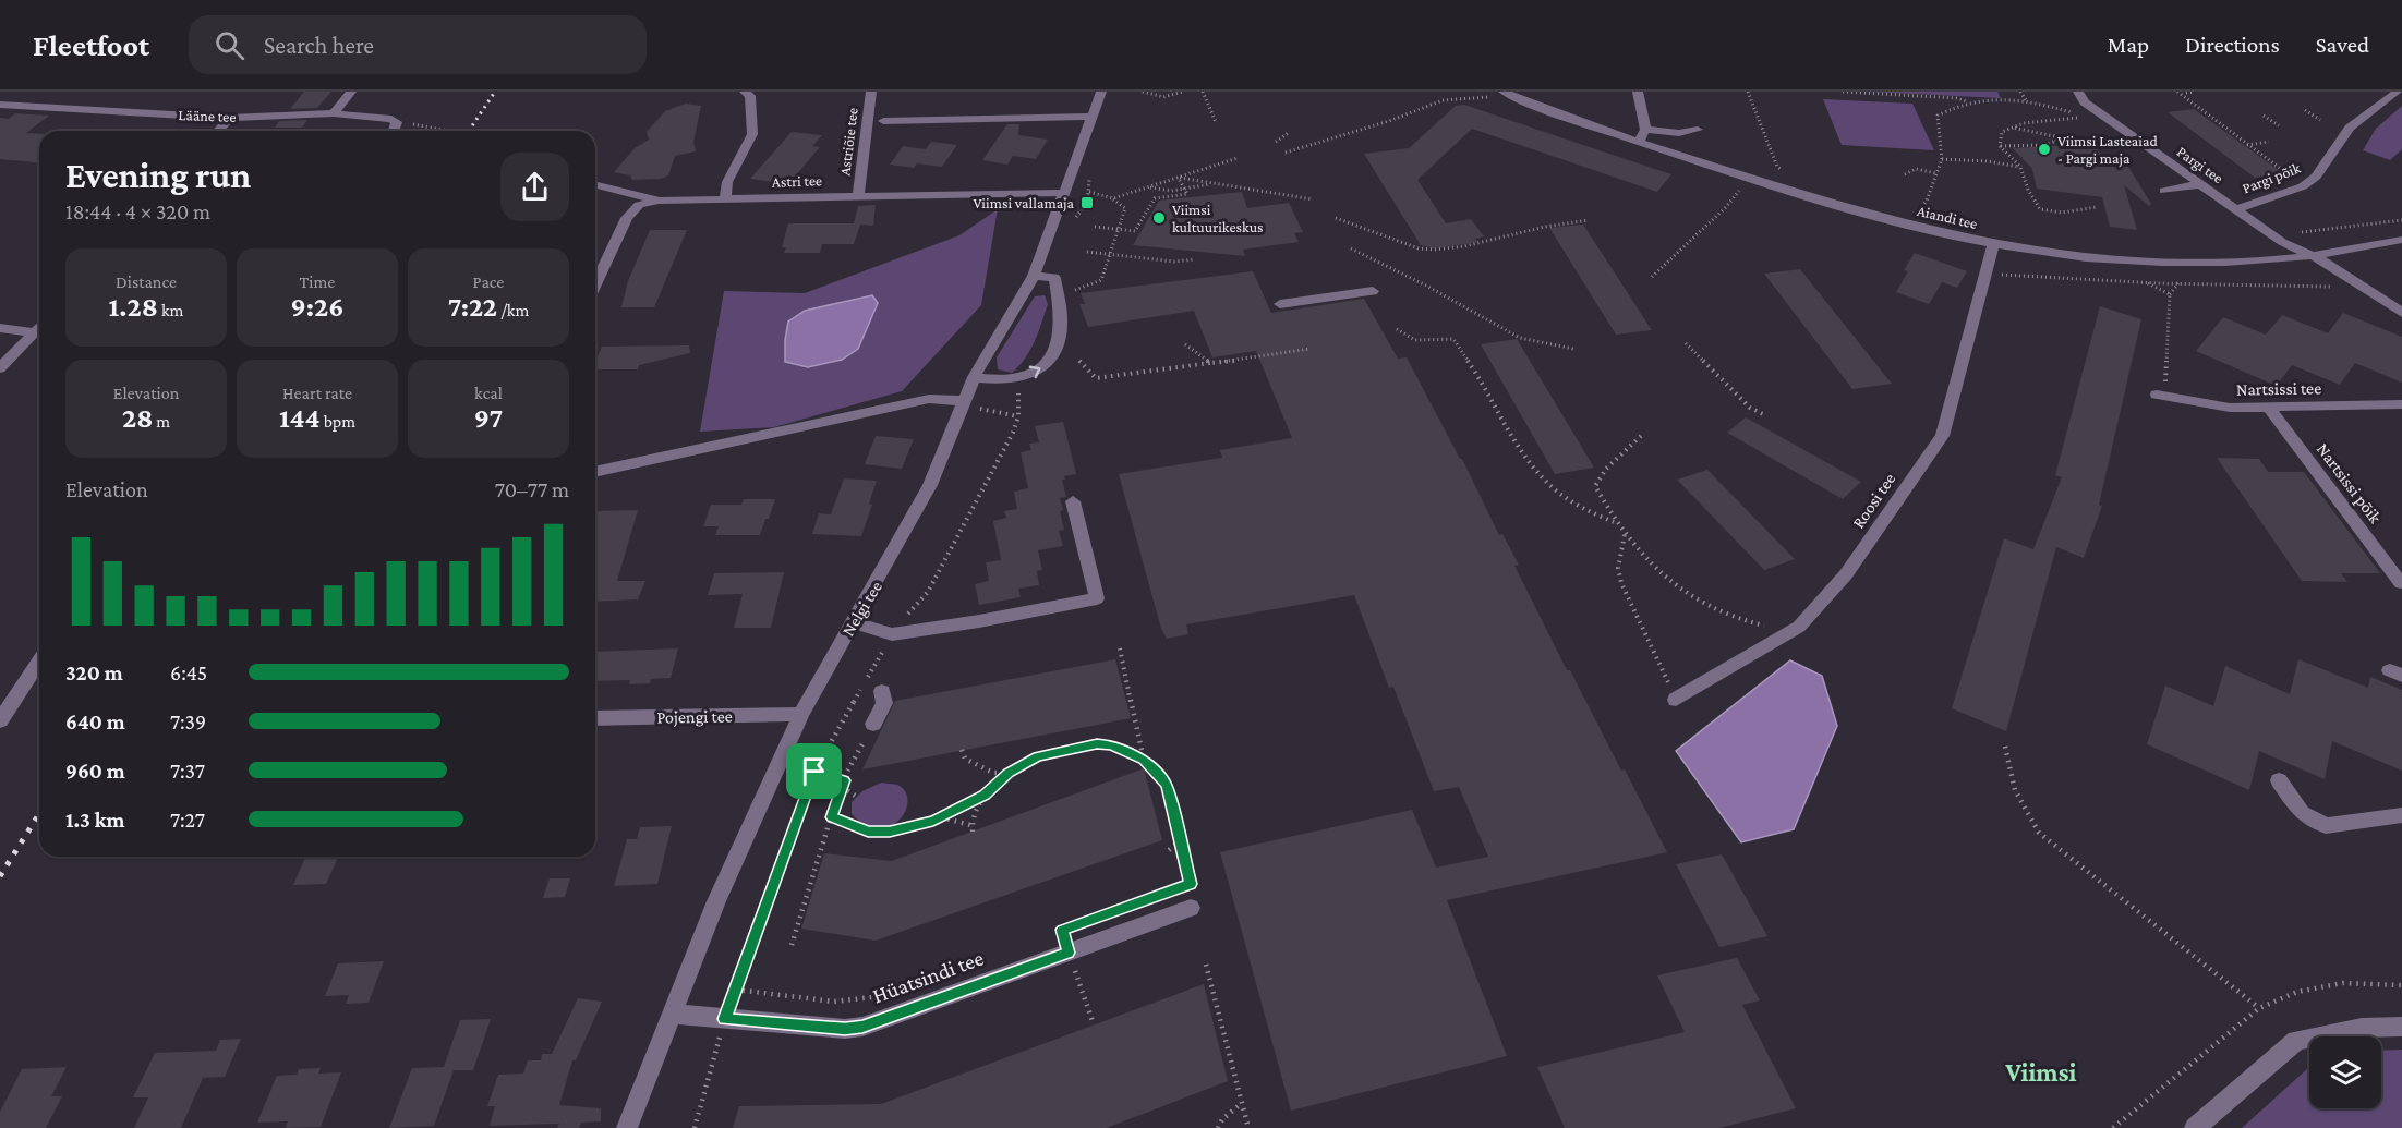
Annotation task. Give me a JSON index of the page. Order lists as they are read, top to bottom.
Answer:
{
  "streets": {
    "street": [
      "Lääne tee",
      "Astriõie tee",
      "Pargi tee",
      "Pargi põik",
      "Astri tee",
      "Aiandi tee",
      "Nartsissi tee",
      "Nartsissi põik",
      "Roosi tee",
      "Nelgi tee",
      "Pojengi tee",
      "Hüatsindi tee"
    ]
  },
  "crossings": [
    ["Astriõie tee", "Astri tee"],
    ["Pargi tee", "Pargi põik"],
    ["Pargi tee", "Aiandi tee"],
    ["Astri tee", "Nelgi tee"],
    ["Aiandi tee", "Roosi tee"],
    ["Nartsissi tee", "Nartsissi põik"],
    ["Nelgi tee", "Pojengi tee"],
    ["Nelgi tee", "Hüatsindi tee"]
  ],
  "districts": ["Viimsi"],
  "places": {
    "other": ["Viimsi Lasteaiad - Pargi maja", "Viimsi kultuurikeskus"],
    "transit": ["Viimsi vallamaja"]
  },
  "page": {
    "header": "Fleetfoot",
    "search": "Search here",
    "nav": ["Map", "Directions", "Saved"],
    "heading": ["Evening run", "18:44 · 4 × 320 m"],
    "stats": [
      ["Distance", "1.28 km"],
      ["Time", "9:26"],
      ["Pace", "7:22 /km"],
      ["Elevation", "28 m"],
      ["Heart rate", "144 bpm"],
      ["kcal", "97"]
    ],
    "chart": ["Elevation", "70–77 m"],
    "list": [
      {
        "name": "320 m",
        "note": "6:45"
      },
      {
        "name": "640 m",
        "note": "7:39"
      },
      {
        "name": "960 m",
        "note": "7:37"
      },
      {
        "name": "1.3 km",
        "note": "7:27"
      }
    ]
  }
}
